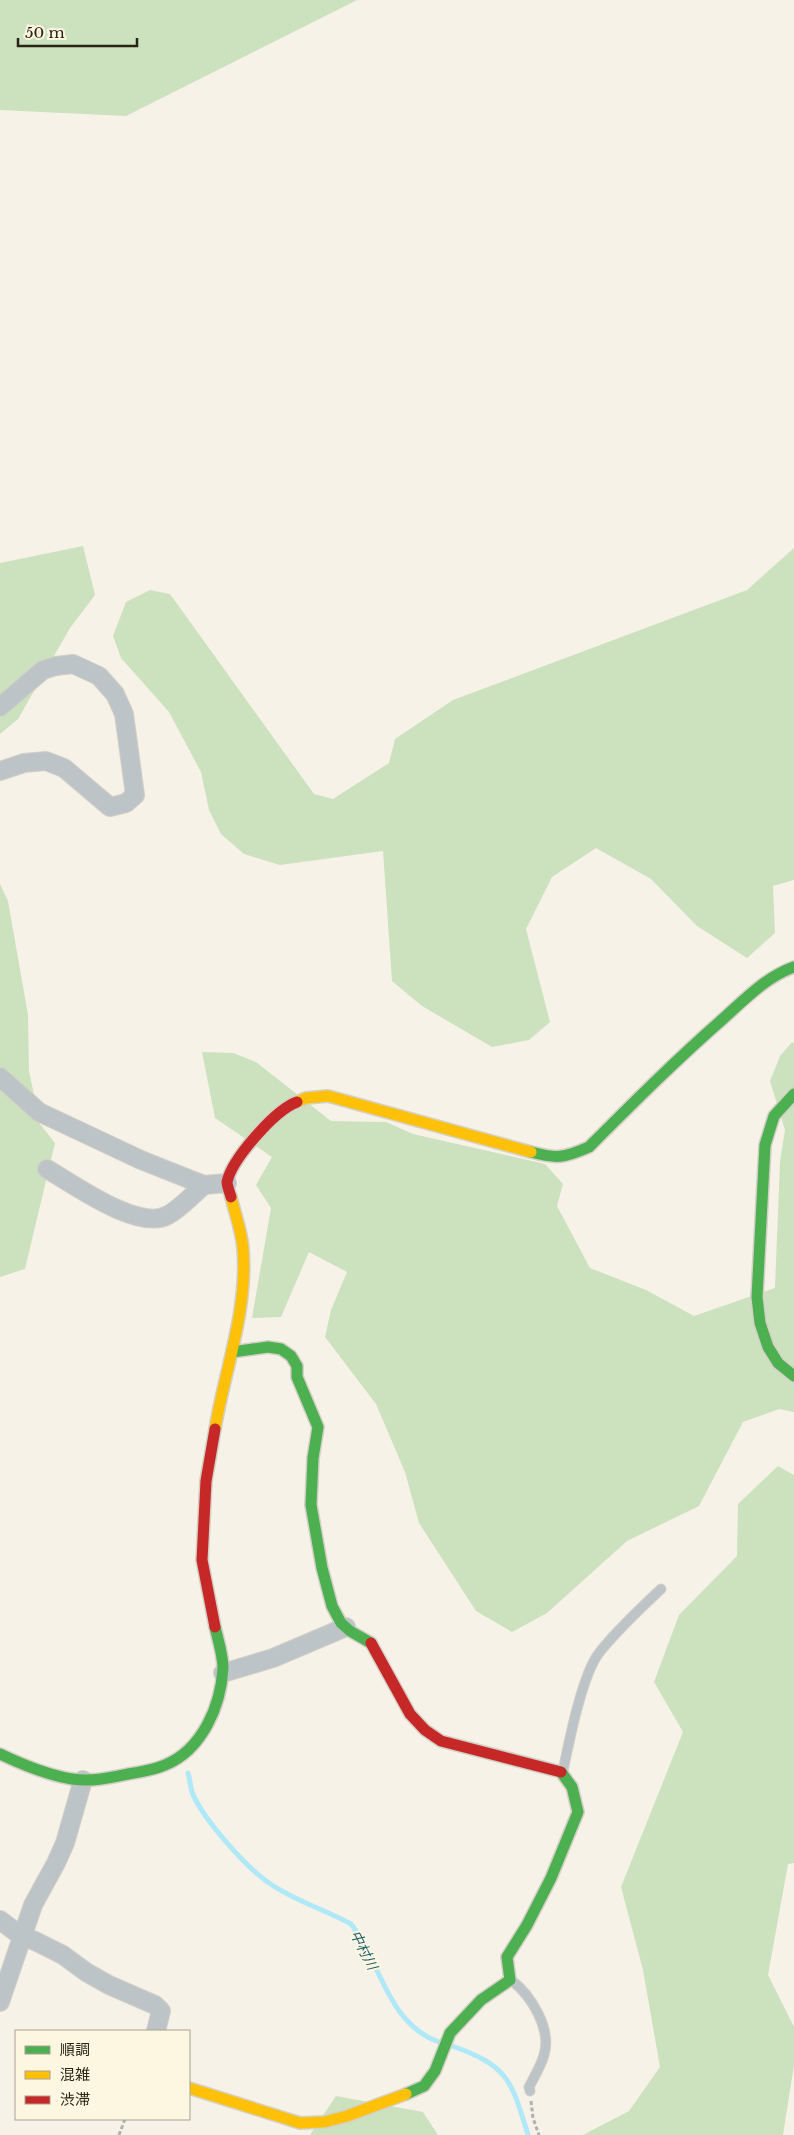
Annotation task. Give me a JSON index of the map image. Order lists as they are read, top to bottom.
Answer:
{
  "water": ["中村川"],
  "legend": ["順調", "混雑", "渋滞"],
  "scale_bar": "50 m"
}
